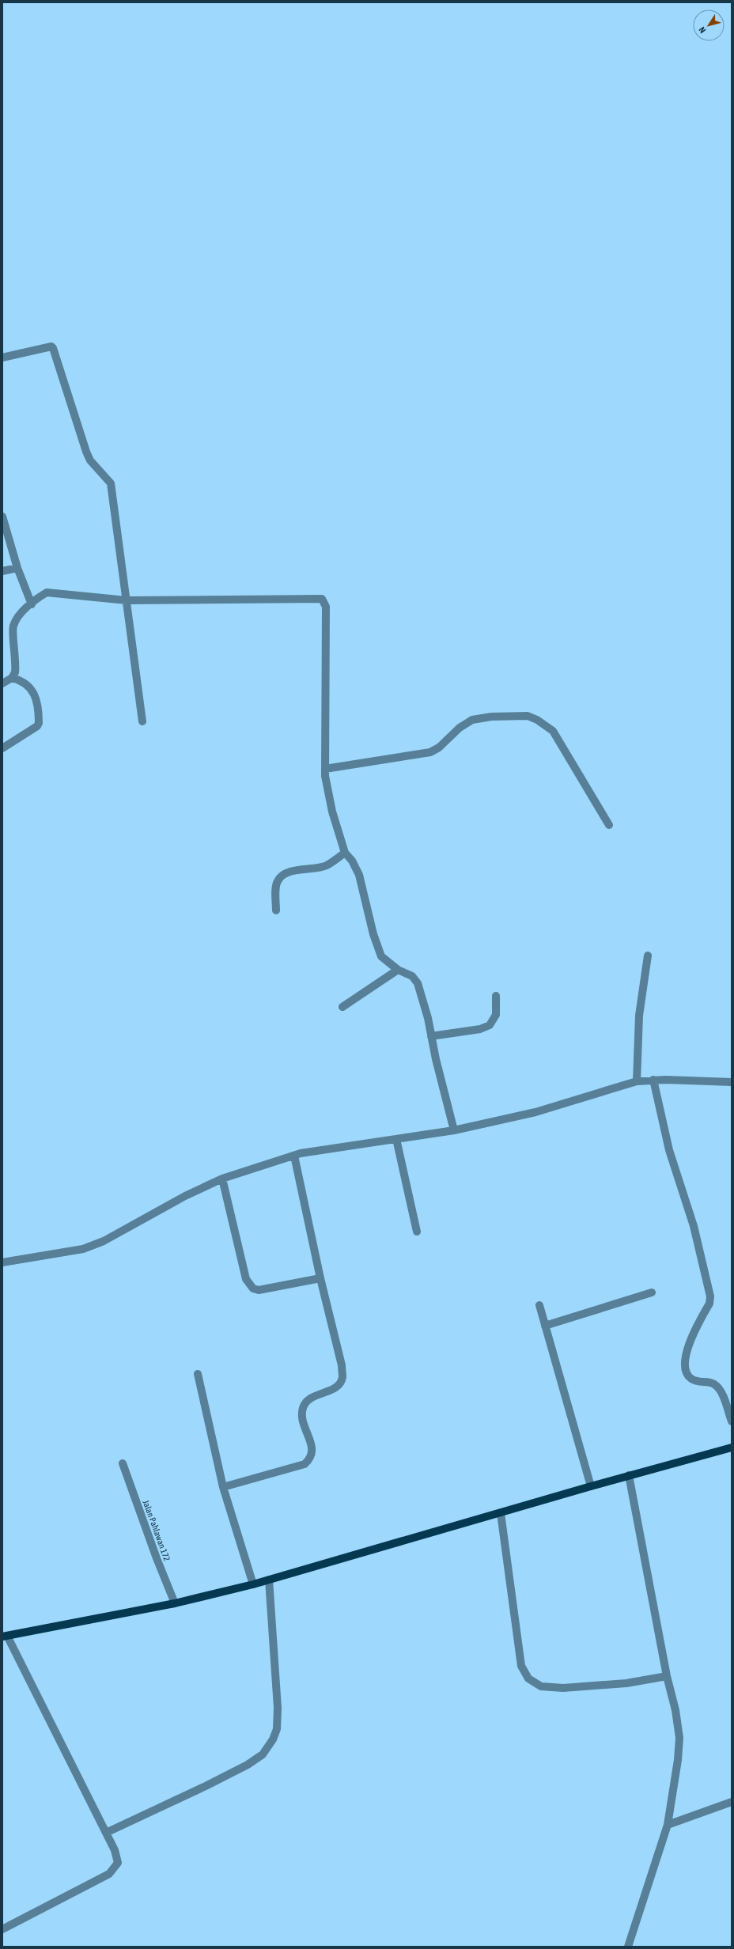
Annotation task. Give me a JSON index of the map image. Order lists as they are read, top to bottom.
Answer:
{
  "streets": {
    "street": ["Jalan Pahlawan 172"]
  },
  "north": "bottom left"
}
